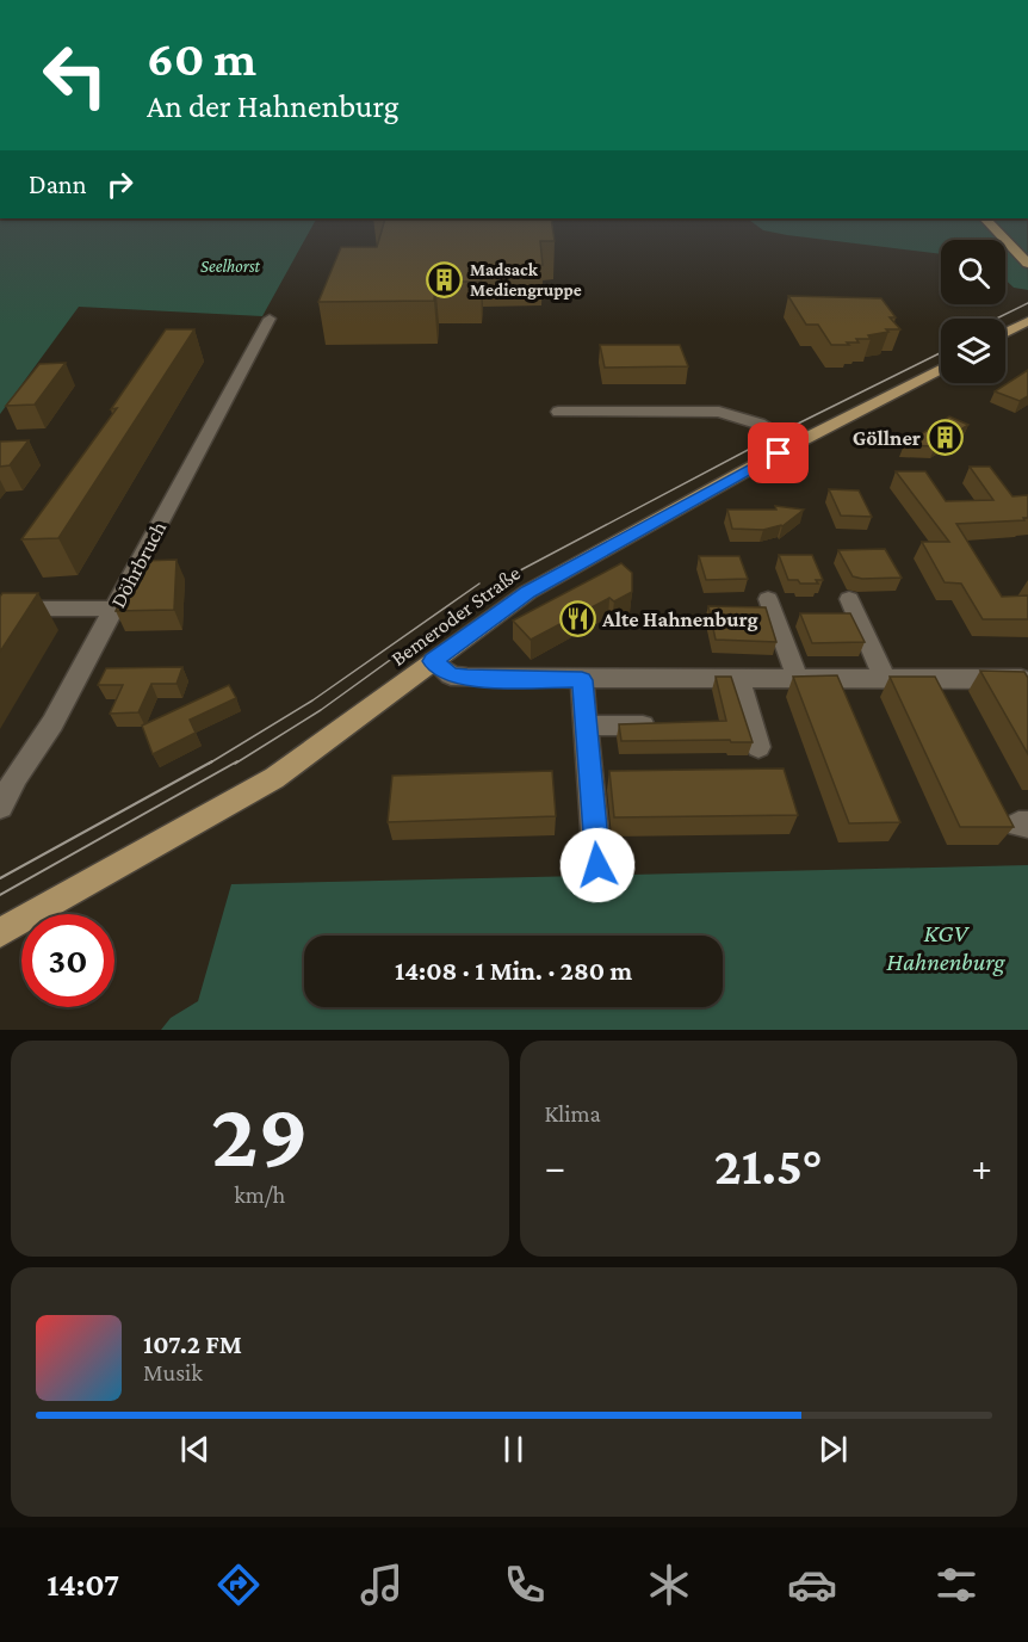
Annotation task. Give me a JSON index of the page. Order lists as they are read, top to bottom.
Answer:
{
  "streets": {
    "main road": ["Bemeroder Straße"],
    "street": ["Döhrbruch"]
  },
  "parks": ["Seelhorst", "KGV Hahnenburg"],
  "places": {
    "building": ["Madsack Mediengruppe", "Göllner"],
    "restaurant": ["Alte Hahnenburg"]
  },
  "page": {
    "turn": ["60 m", "An der Hahnenburg"],
    "then": "Dann",
    "limit": "30",
    "trip": "14:08 · 1 Min. · 280 m",
    "tile": [
      ["29", "km/h"],
      "Klima"
    ],
    "heat": ["−", "21.5°", "+"],
    "song": ["107.2 FM", "Musik"],
    "tabs": "14:07"
  }
}
